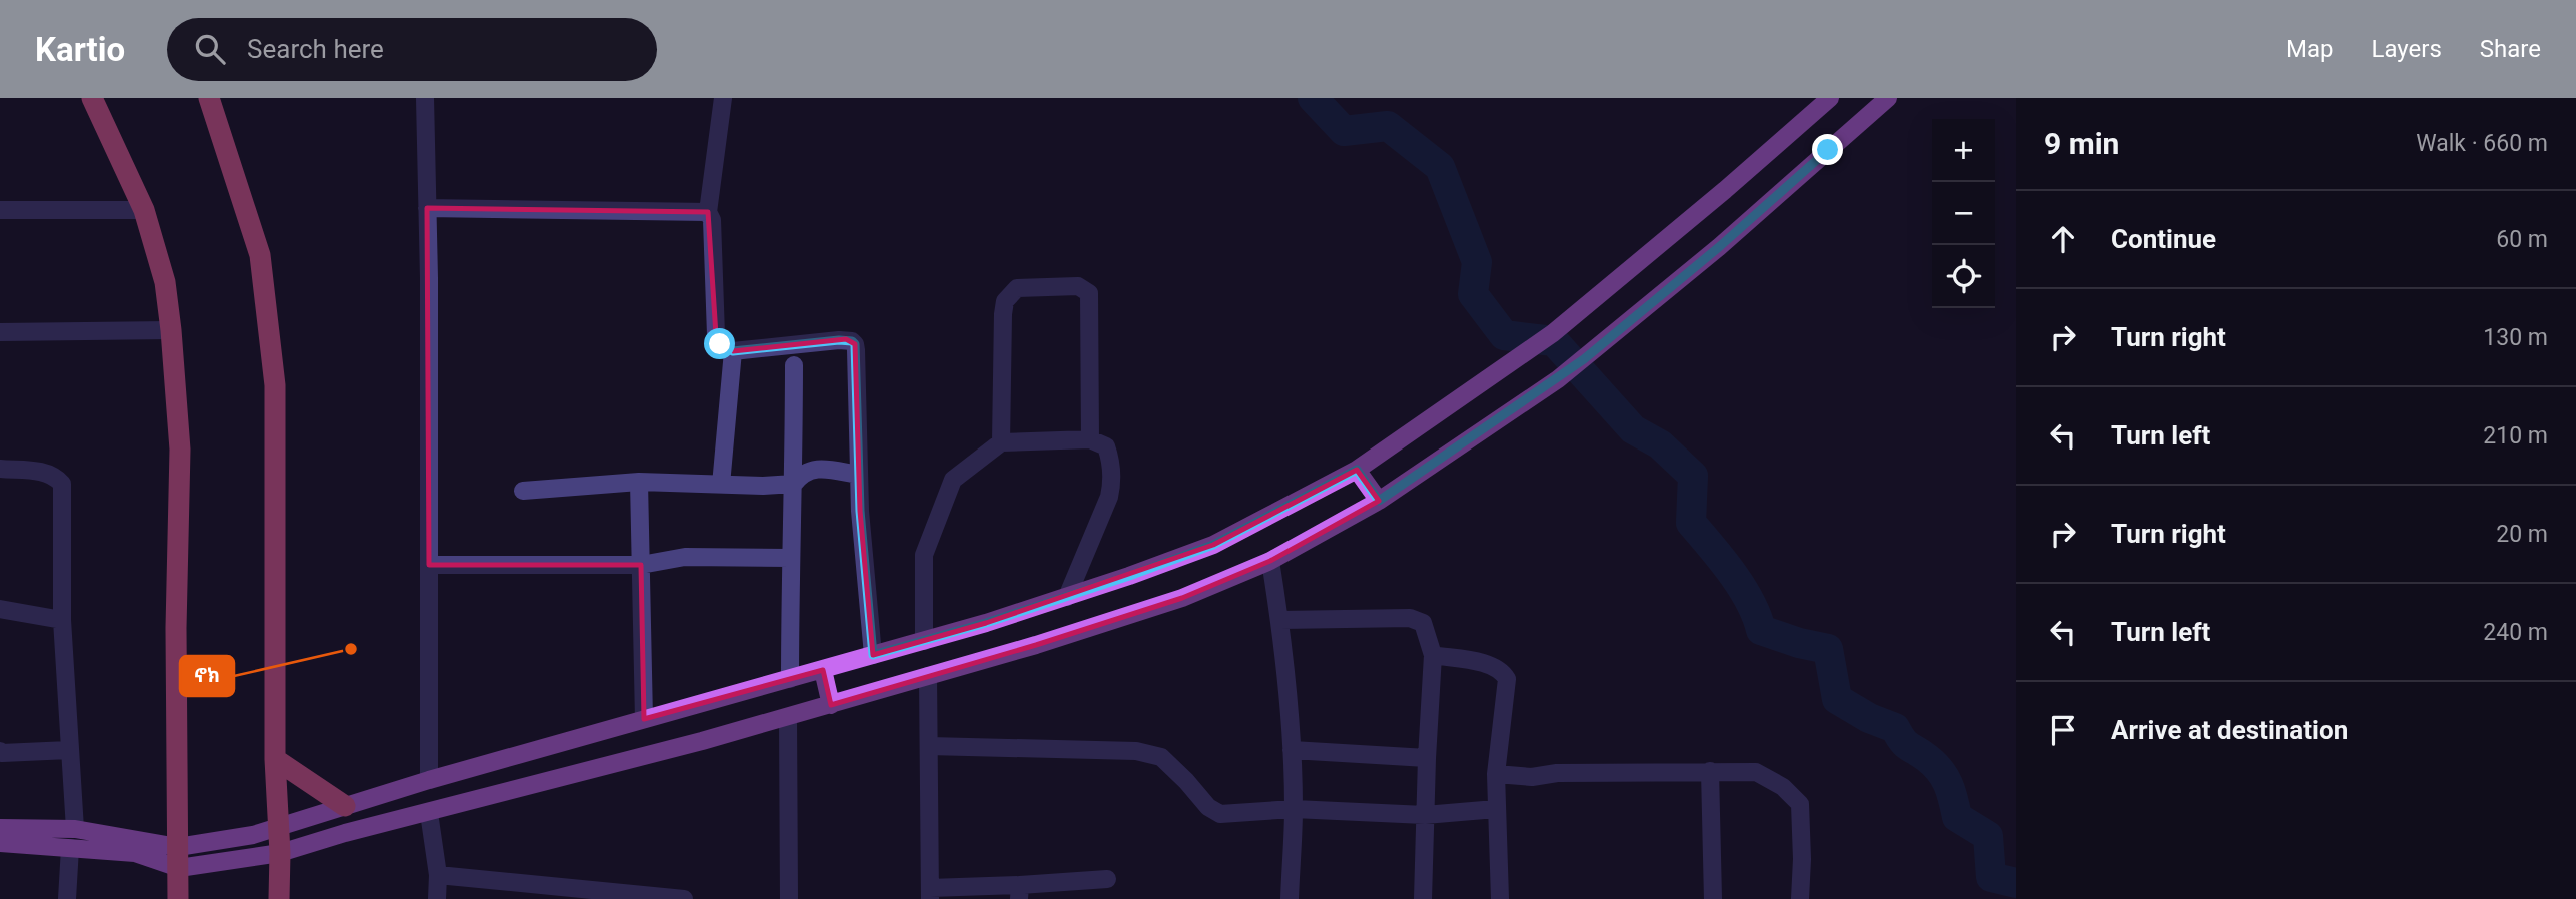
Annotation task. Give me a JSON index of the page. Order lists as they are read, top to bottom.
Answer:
{
  "places": ["ኖክ"],
  "page": {
    "header": "Kartio",
    "search": "Search here",
    "nav": ["Map", "Layers", "Share"],
    "heading": ["9 min", "Walk · 660 m"],
    "map_buttons": ["+", "−"],
    "list": [
      ["Continue", "60 m"],
      ["Turn right", "130 m"],
      ["Turn left", "210 m"],
      ["Turn right", "20 m"],
      ["Turn left", "240 m"],
      "Arrive at destination"
    ]
  }
}
